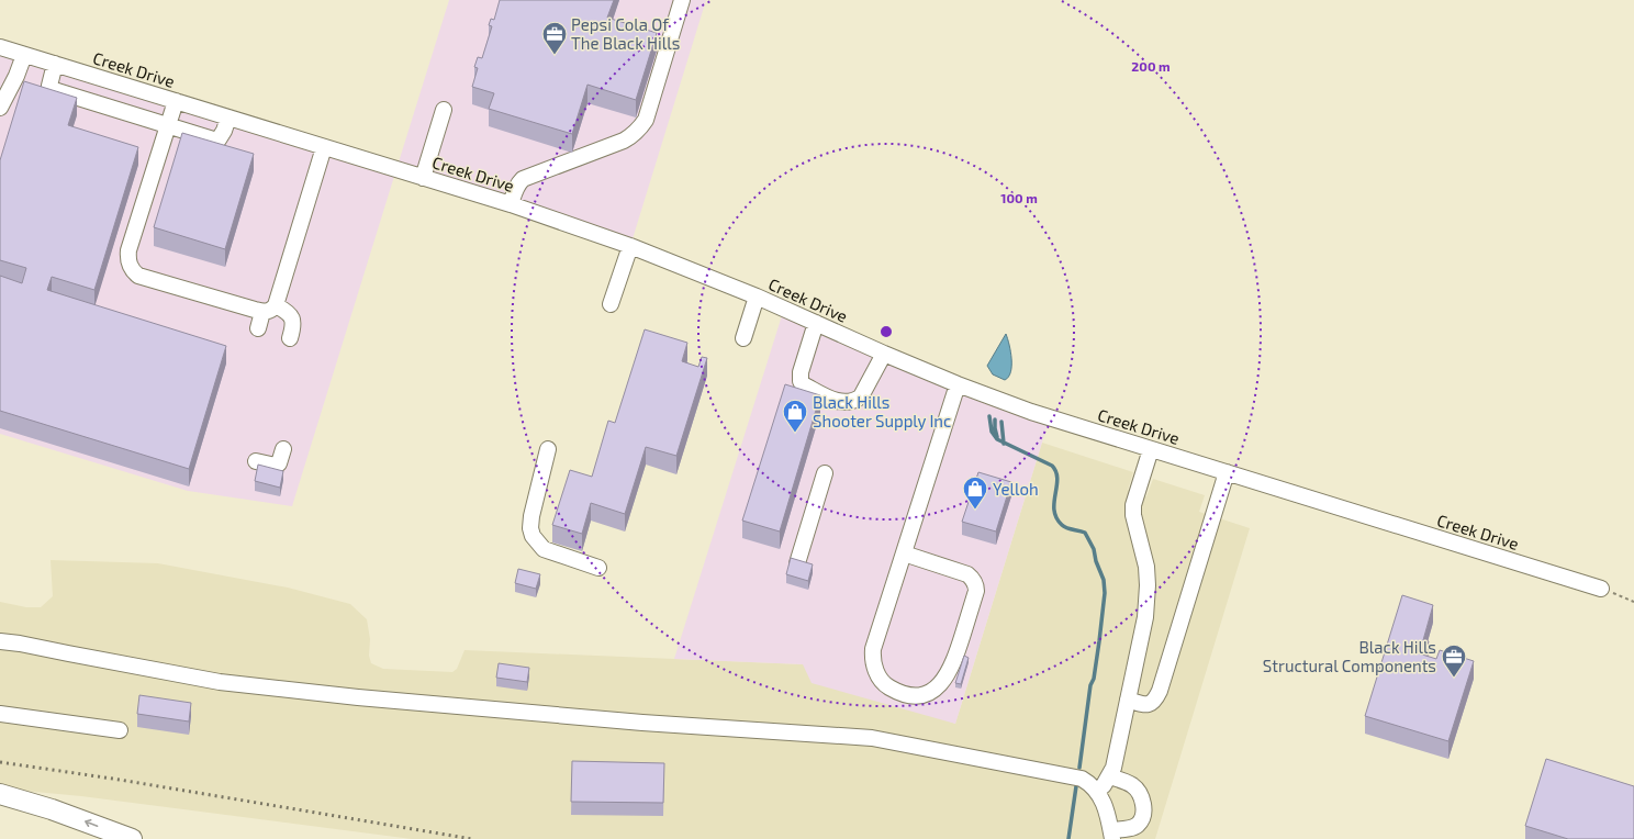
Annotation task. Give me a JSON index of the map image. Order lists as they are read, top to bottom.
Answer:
{
  "streets": {
    "street": ["Creek Drive"]
  },
  "places": {
    "office": ["Pepsi Cola Of The Black Hills", "Black Hills Structural Components"],
    "shop": ["Black Hills Shooter Supply Inc", "Yelloh"]
  },
  "rings": ["200 m", "100 m"]
}
